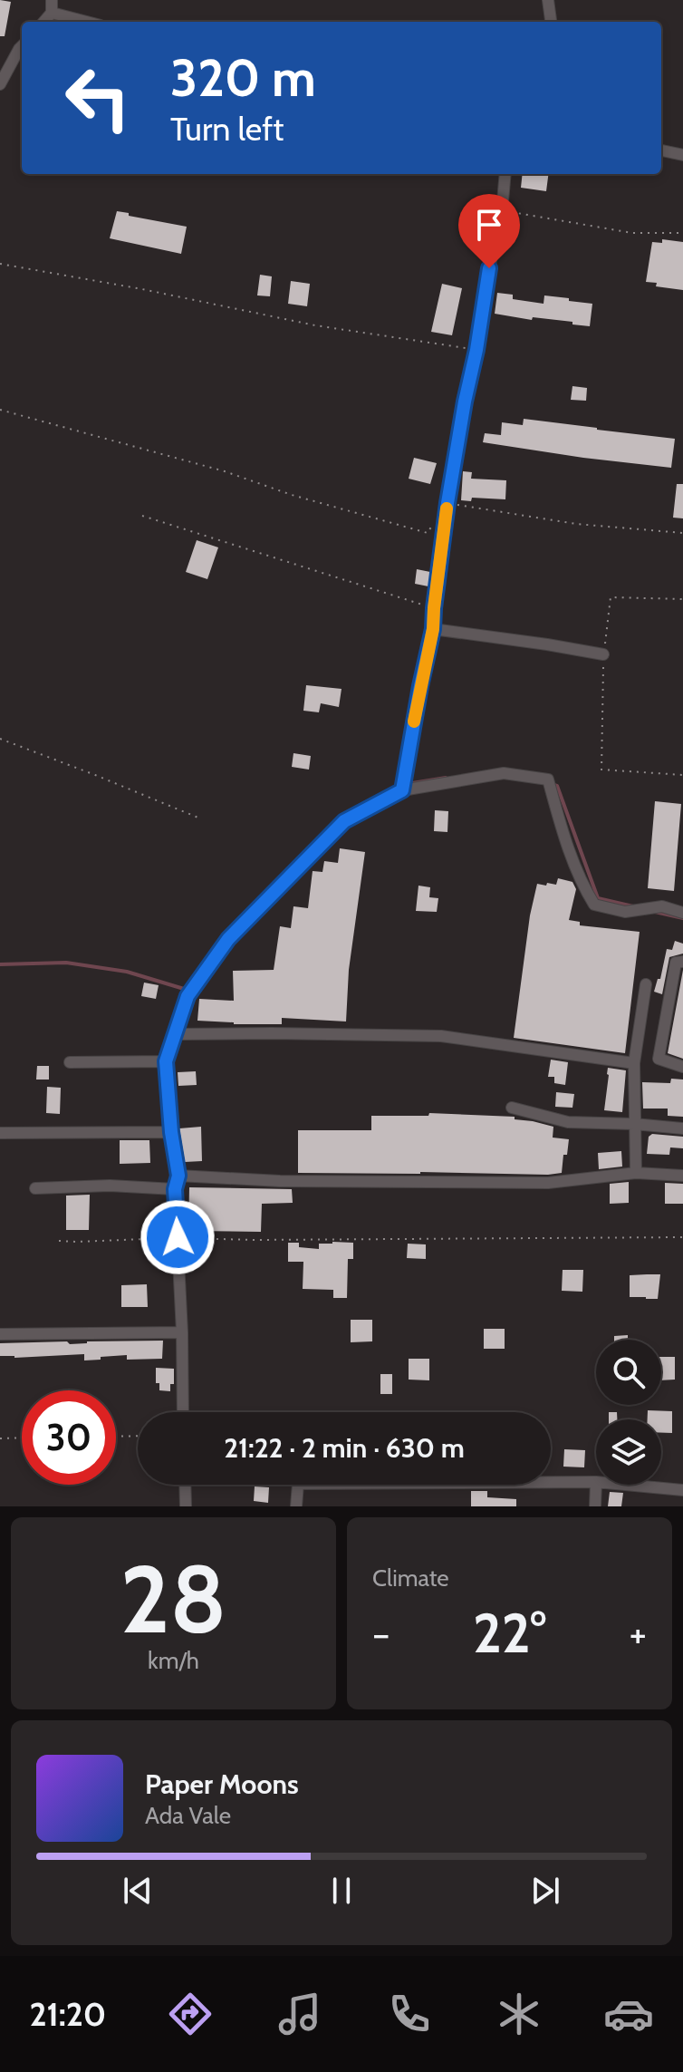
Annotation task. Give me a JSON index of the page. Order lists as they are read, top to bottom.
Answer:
{
  "page": {
    "turn": ["320 m", "Turn left"],
    "limit": "30",
    "trip": "21:22 · 2 min · 630 m",
    "tile": [
      ["28", "km/h"],
      "Climate"
    ],
    "heat": ["−", "22°", "+"],
    "song": ["Paper Moons", "Ada Vale"],
    "tabs": "21:20"
  }
}
